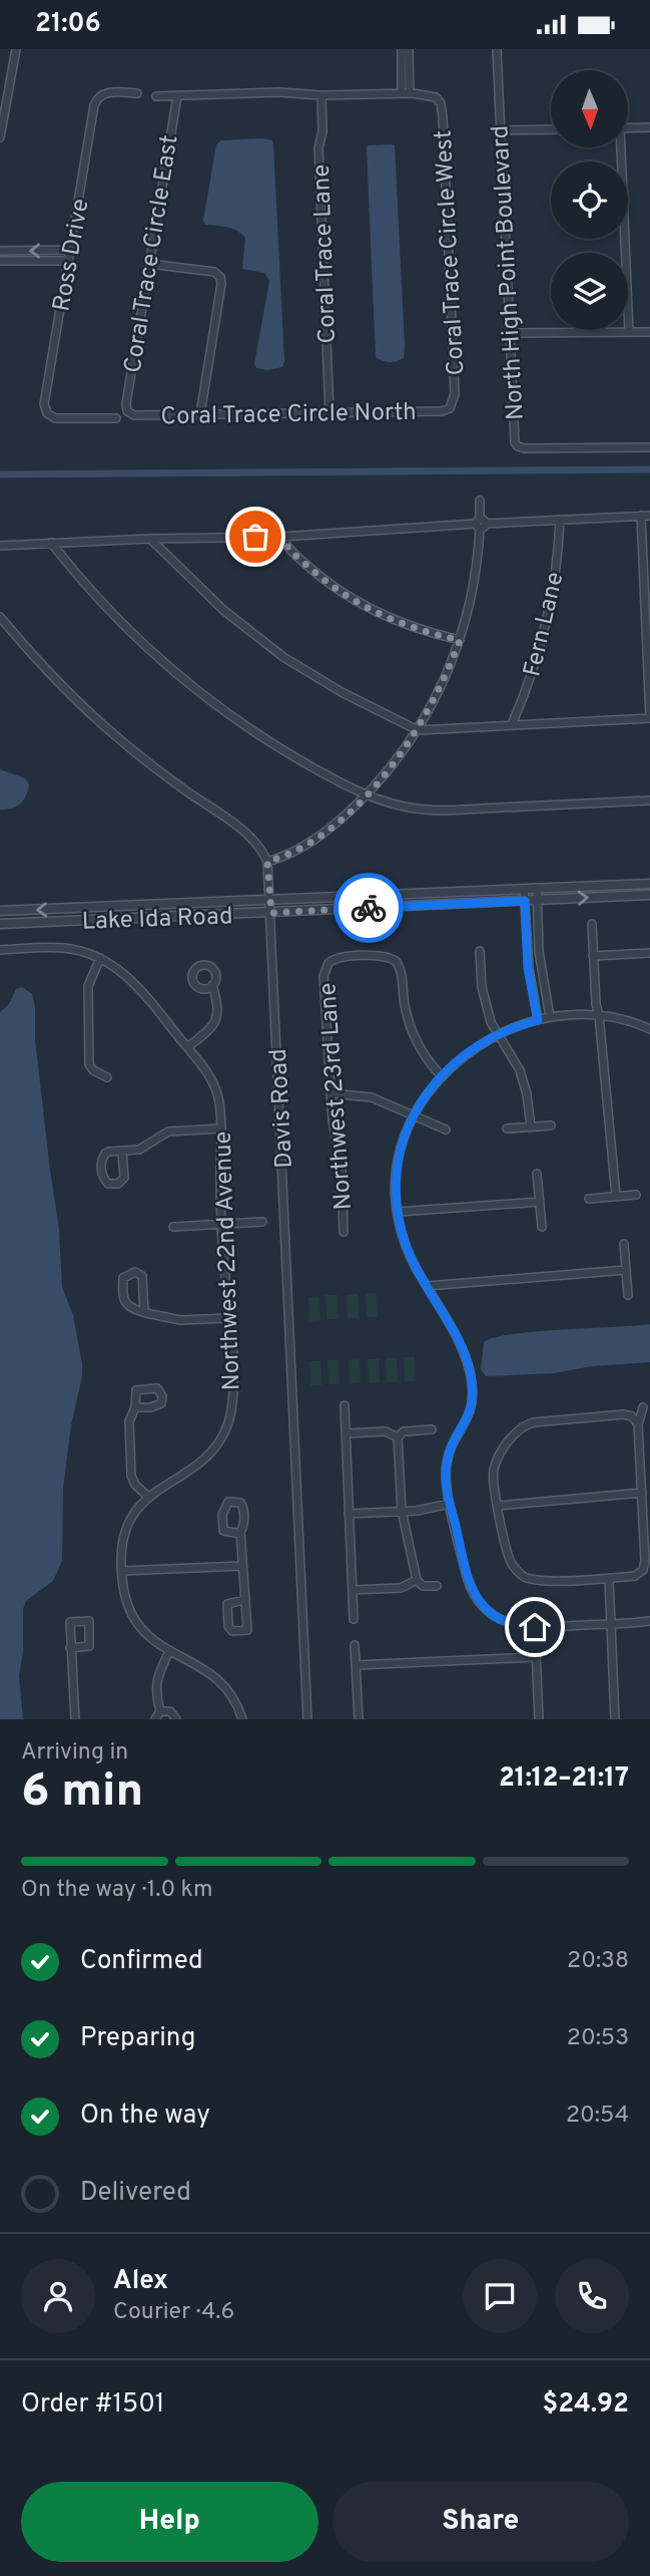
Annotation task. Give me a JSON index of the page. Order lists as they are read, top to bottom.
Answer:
{
  "streets": {
    "street": [
      "Coral Trace Circle West",
      "Coral Trace Circle East",
      "Coral Trace Lane",
      "Ross Drive",
      "North High Point Boulevard",
      "Coral Trace Circle North",
      "Fern Lane",
      "Lake Ida Road",
      "Northwest 23rd Lane",
      "Davis Road",
      "Northwest 22nd Avenue"
    ]
  },
  "crossings": [
    ["Coral Trace Circle West", "Coral Trace Circle North"],
    ["Coral Trace Circle East", "Coral Trace Circle North"],
    ["Coral Trace Lane", "Coral Trace Circle North"],
    ["Lake Ida Road", "Davis Road"]
  ],
  "north": "bottom",
  "page": {
    "status": "21:06",
    "heading": ["6 min", "Arriving in", "21:12–21:17"],
    "panel": [
      "Alex",
      "Courier · 4.6",
      "Order #1501",
      "$24.92"
    ],
    "bar": "On the way · 1.0 km",
    "list": [
      ["Confirmed", "20:38"],
      ["Preparing", "20:53"],
      ["On the way", "20:54"],
      "Delivered"
    ],
    "buttons": ["Help", "Share"]
  }
}
